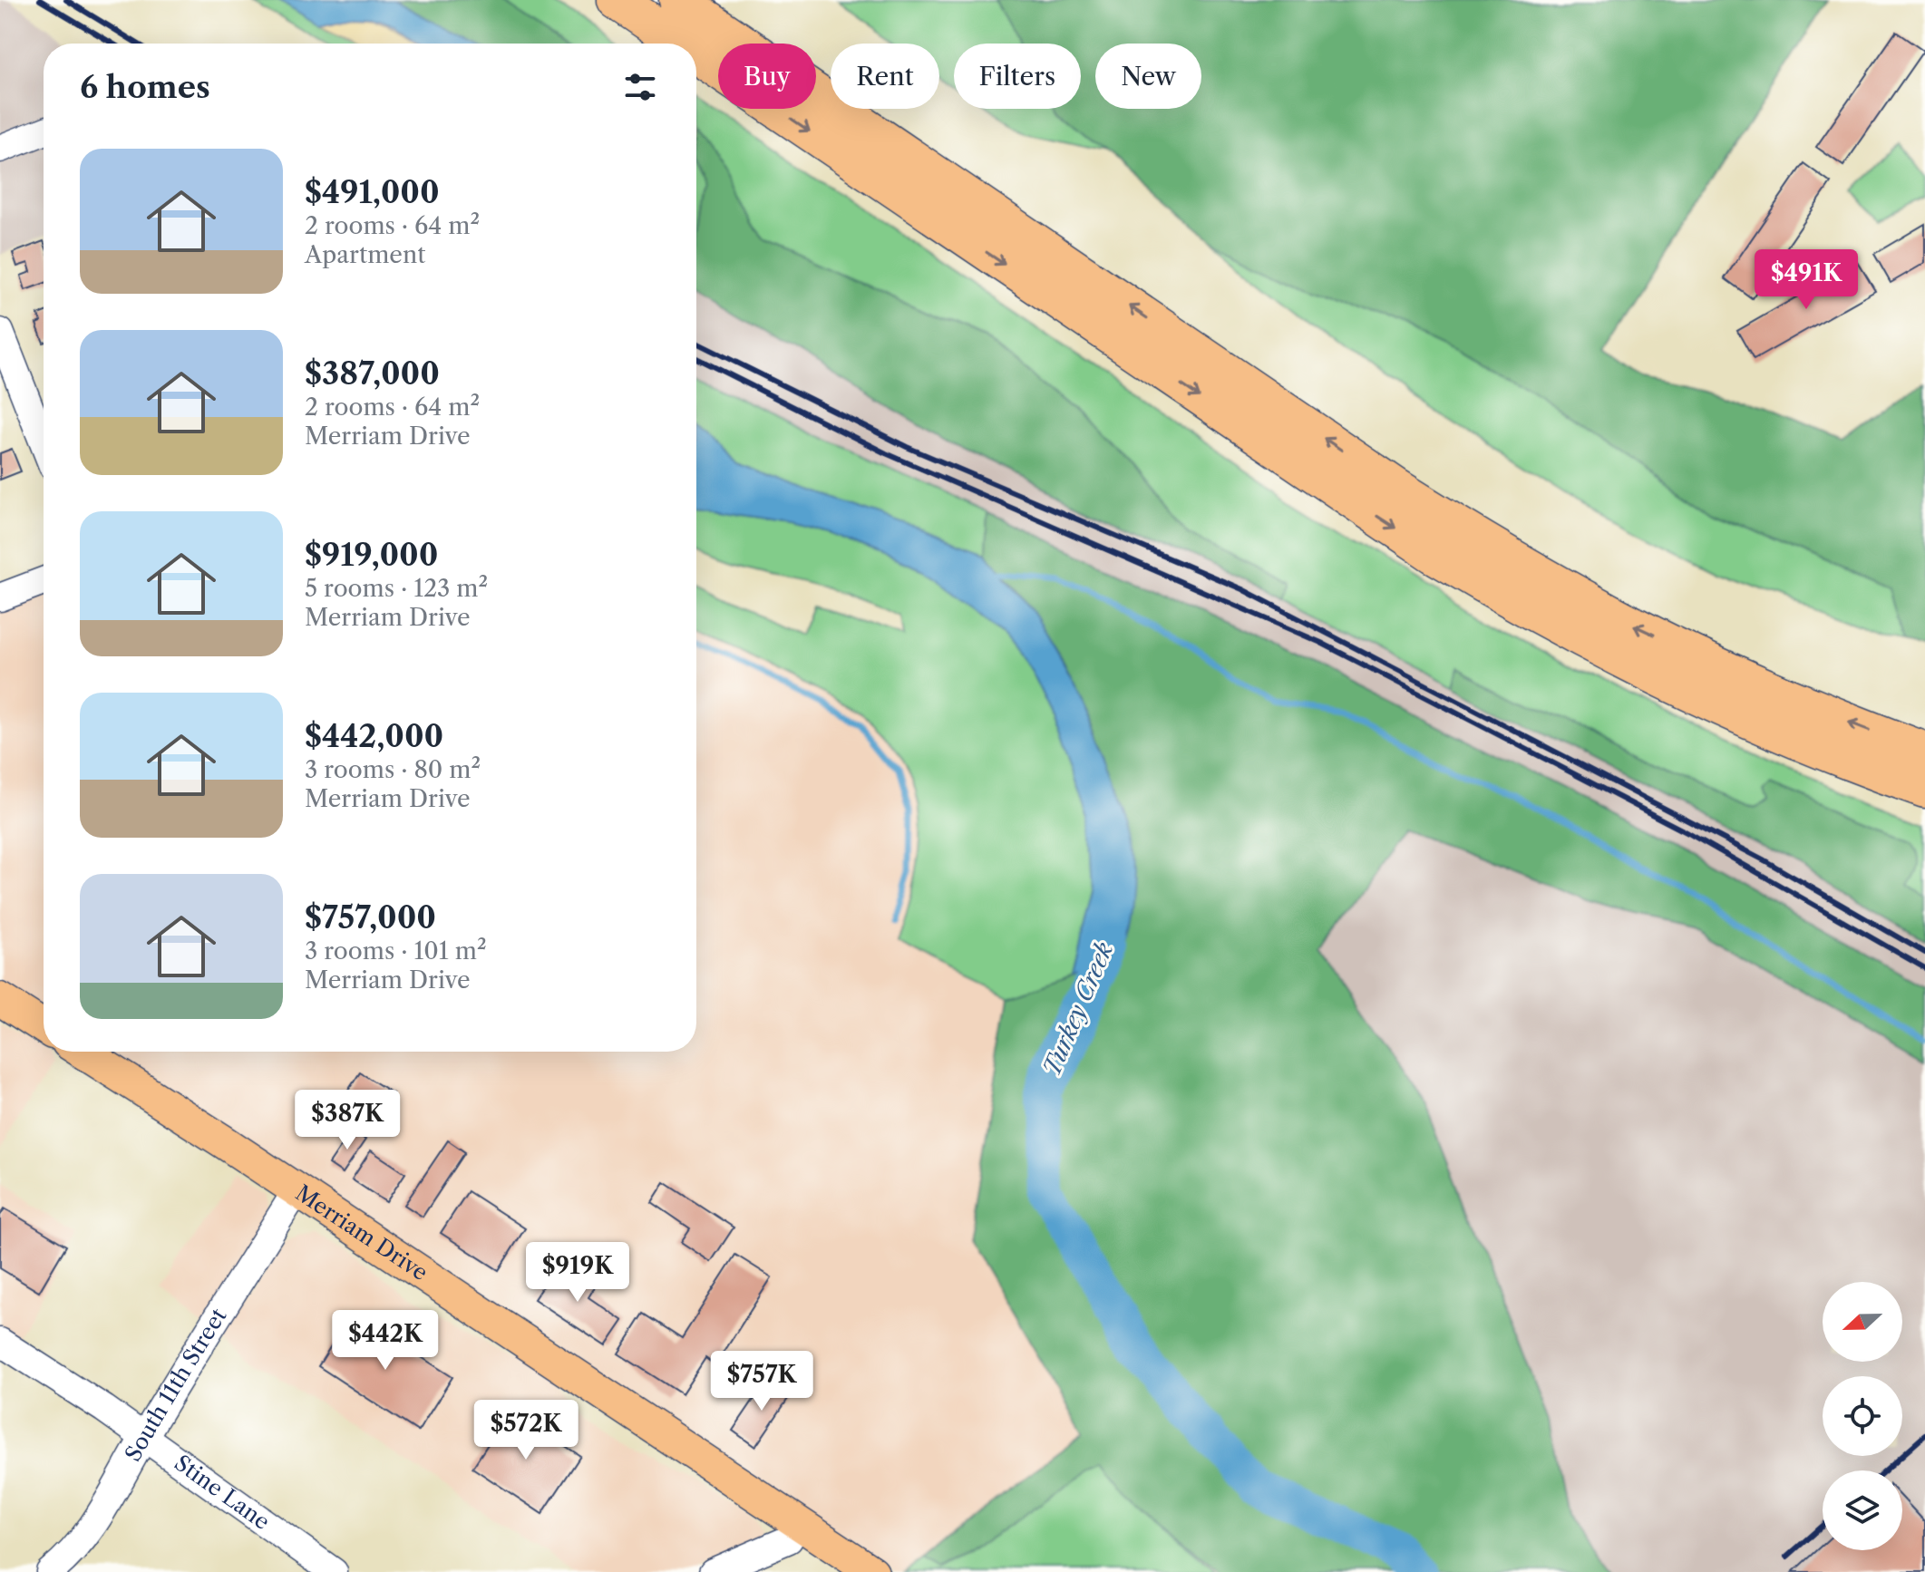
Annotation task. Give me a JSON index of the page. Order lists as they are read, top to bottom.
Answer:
{
  "streets": {
    "main road": ["Merriam Drive"],
    "street": ["South 11th Street", "Stine Lane"]
  },
  "crossings": [
    ["Merriam Drive", "South 11th Street"],
    ["South 11th Street", "Stine Lane"]
  ],
  "water": ["Turkey Creek"],
  "north": "left",
  "page": {
    "chip": [
      "Buy",
      "Rent",
      "Filters",
      "New"
    ],
    "heading": "6 homes",
    "list": [
      {
        "name": "$491,000",
        "note": "2 rooms · 64 m² · Apartment"
      },
      {
        "name": "$387,000",
        "note": "2 rooms · 64 m² · Merriam Drive"
      },
      {
        "name": "$919,000",
        "note": "5 rooms · 123 m² · Merriam Drive"
      },
      {
        "name": "$442,000",
        "note": "3 rooms · 80 m² · Merriam Drive"
      },
      {
        "name": "$757,000",
        "note": "3 rooms · 101 m² · Merriam Drive"
      }
    ],
    "price": [
      "$491K",
      "$387K",
      "$919K",
      "$442K",
      "$757K",
      "$572K"
    ]
  }
}
